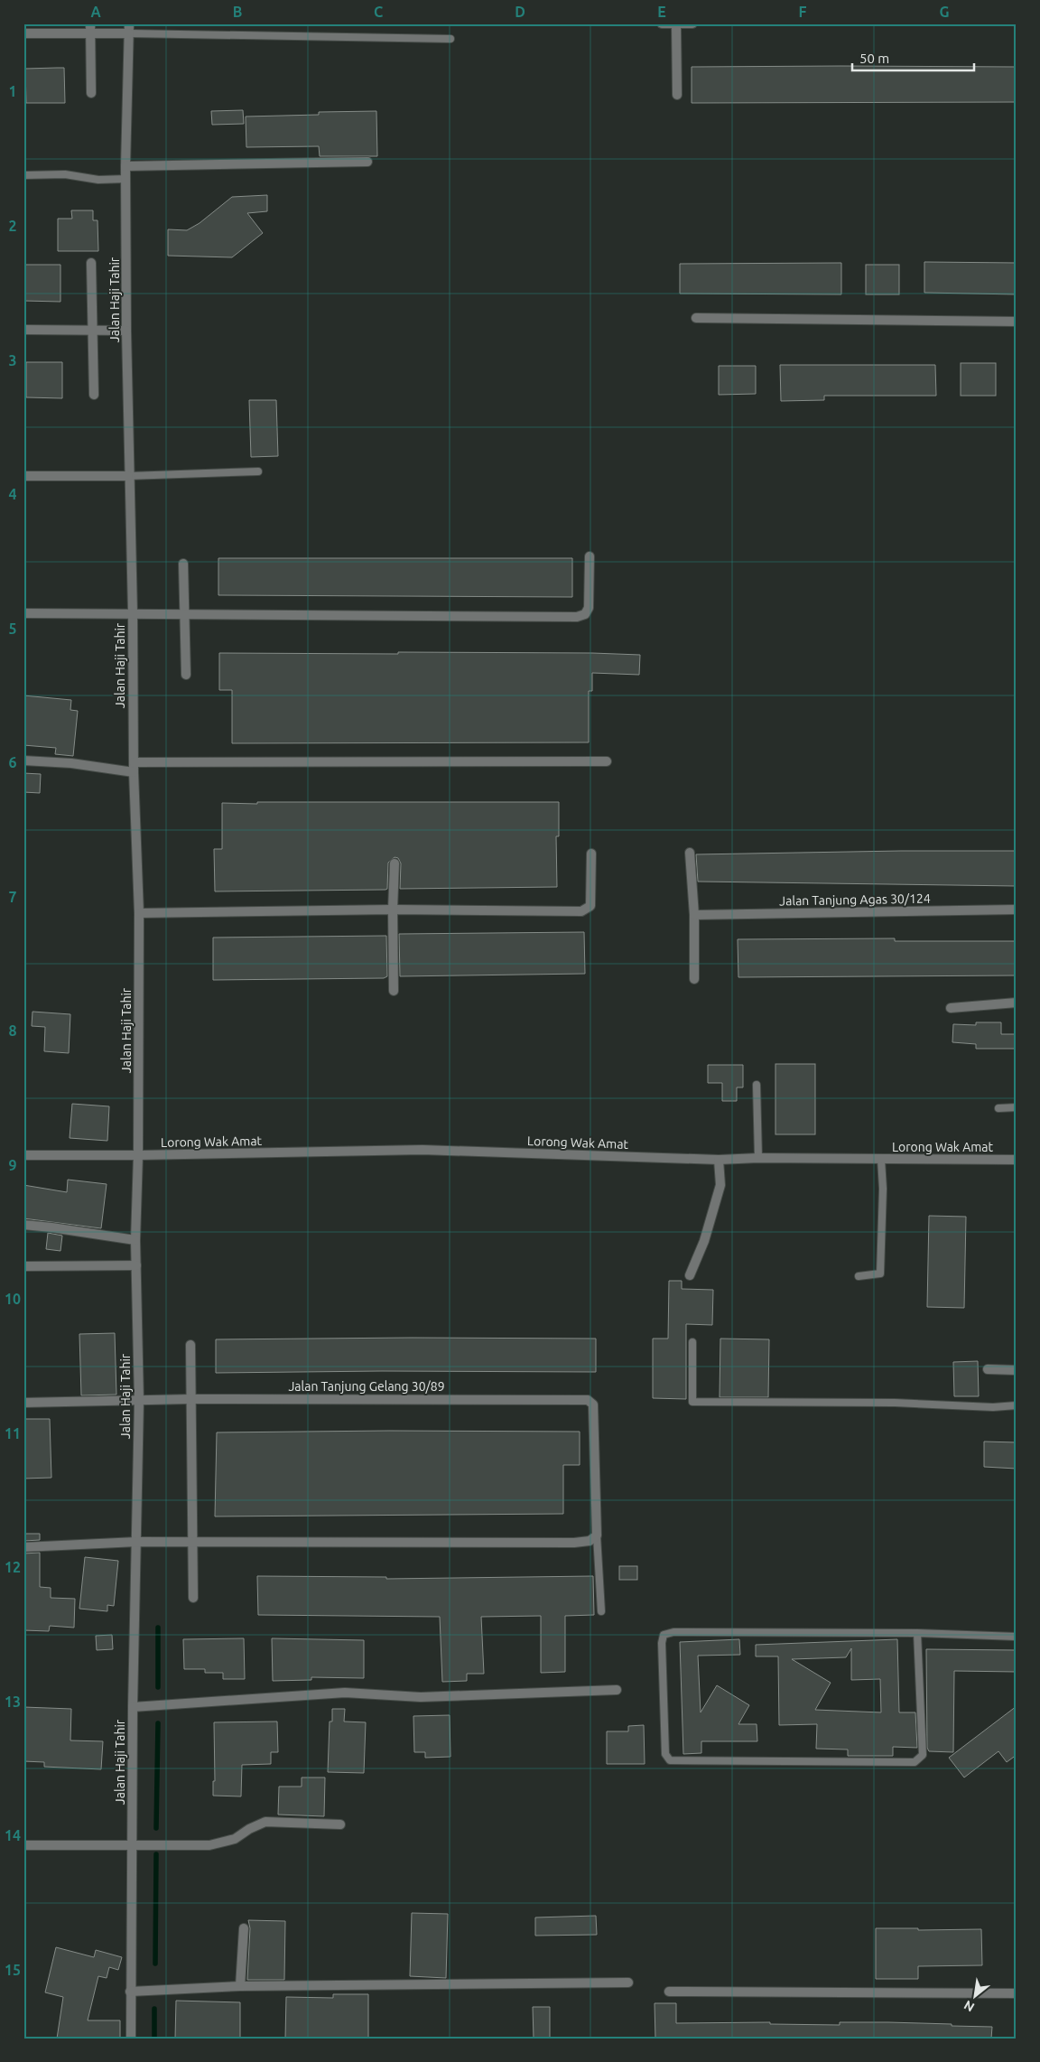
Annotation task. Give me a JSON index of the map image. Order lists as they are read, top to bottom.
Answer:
{
  "streets": {
    "street": [
      "Jalan Haji Tahir",
      "Jalan Tanjung Agas 30/124",
      "Lorong Wak Amat",
      "Jalan Tanjung Gelang 30/89"
    ]
  },
  "crossings": [
    ["Jalan Haji Tahir", "Lorong Wak Amat"],
    ["Jalan Haji Tahir", "Jalan Tanjung Gelang 30/89"]
  ],
  "scale_bar": "50 m",
  "north": "bottom left",
  "grid": {
    "columns": [
      "A",
      "B",
      "C",
      "D",
      "E",
      "F",
      "G"
    ],
    "rows": [
      "1",
      "2",
      "3",
      "4",
      "5",
      "6",
      "7",
      "8",
      "9",
      "10",
      "11",
      "12",
      "13",
      "14",
      "15"
    ]
  }
}
